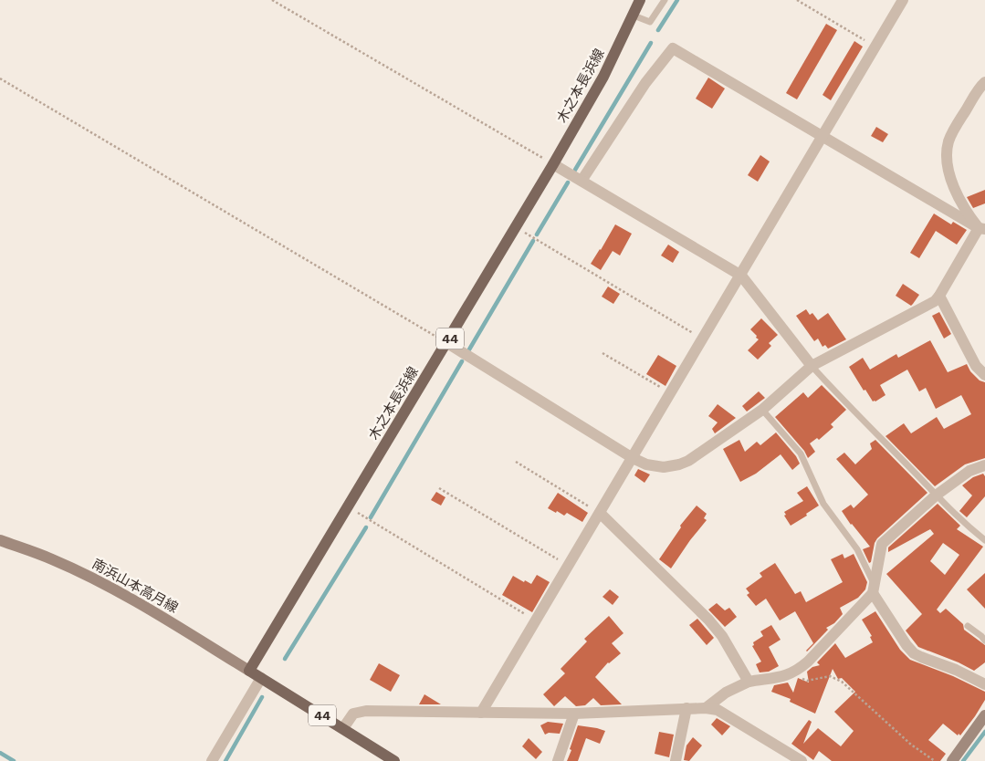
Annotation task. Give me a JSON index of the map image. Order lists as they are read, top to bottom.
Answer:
{
  "streets": {
    "main road": ["木之本長浜線", "44", "南浜山本高月線"]
  },
  "crossings": [
    ["木之本長浜線", "44"],
    ["木之本長浜線", "南浜山本高月線"],
    ["44", "南浜山本高月線"]
  ]
}
